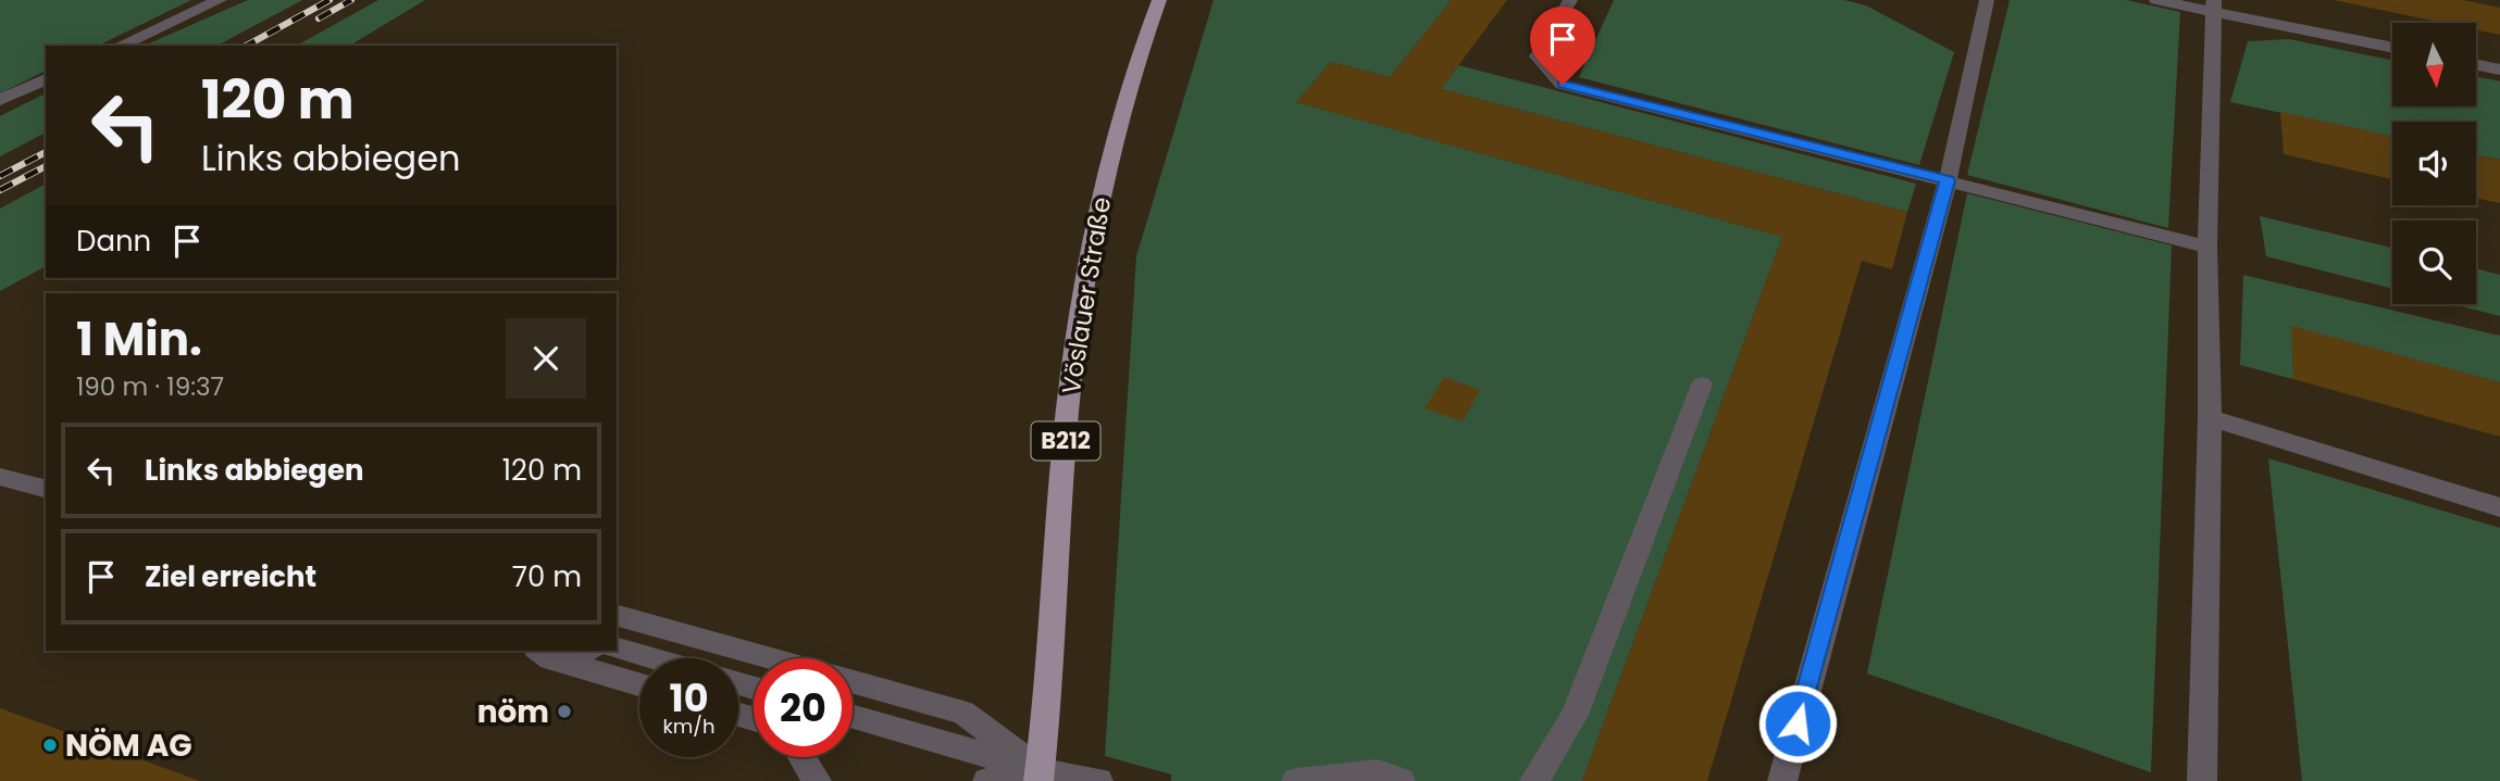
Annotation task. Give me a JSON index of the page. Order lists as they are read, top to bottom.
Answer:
{
  "streets": {
    "main road": ["Vöslauer Straße", "B212"]
  },
  "places": ["nöm", "NÖM AG"],
  "north": "bottom",
  "page": {
    "turn": ["120 m", "Links abbiegen"],
    "then": "Dann",
    "heading": ["1 Min.", "190 m · 19:37"],
    "list": [
      {
        "name": "Links abbiegen",
        "value": "120 m"
      },
      {
        "name": "Ziel erreicht",
        "value": "70 m"
      }
    ],
    "speed": "10 km/h",
    "limit": "20"
  }
}
